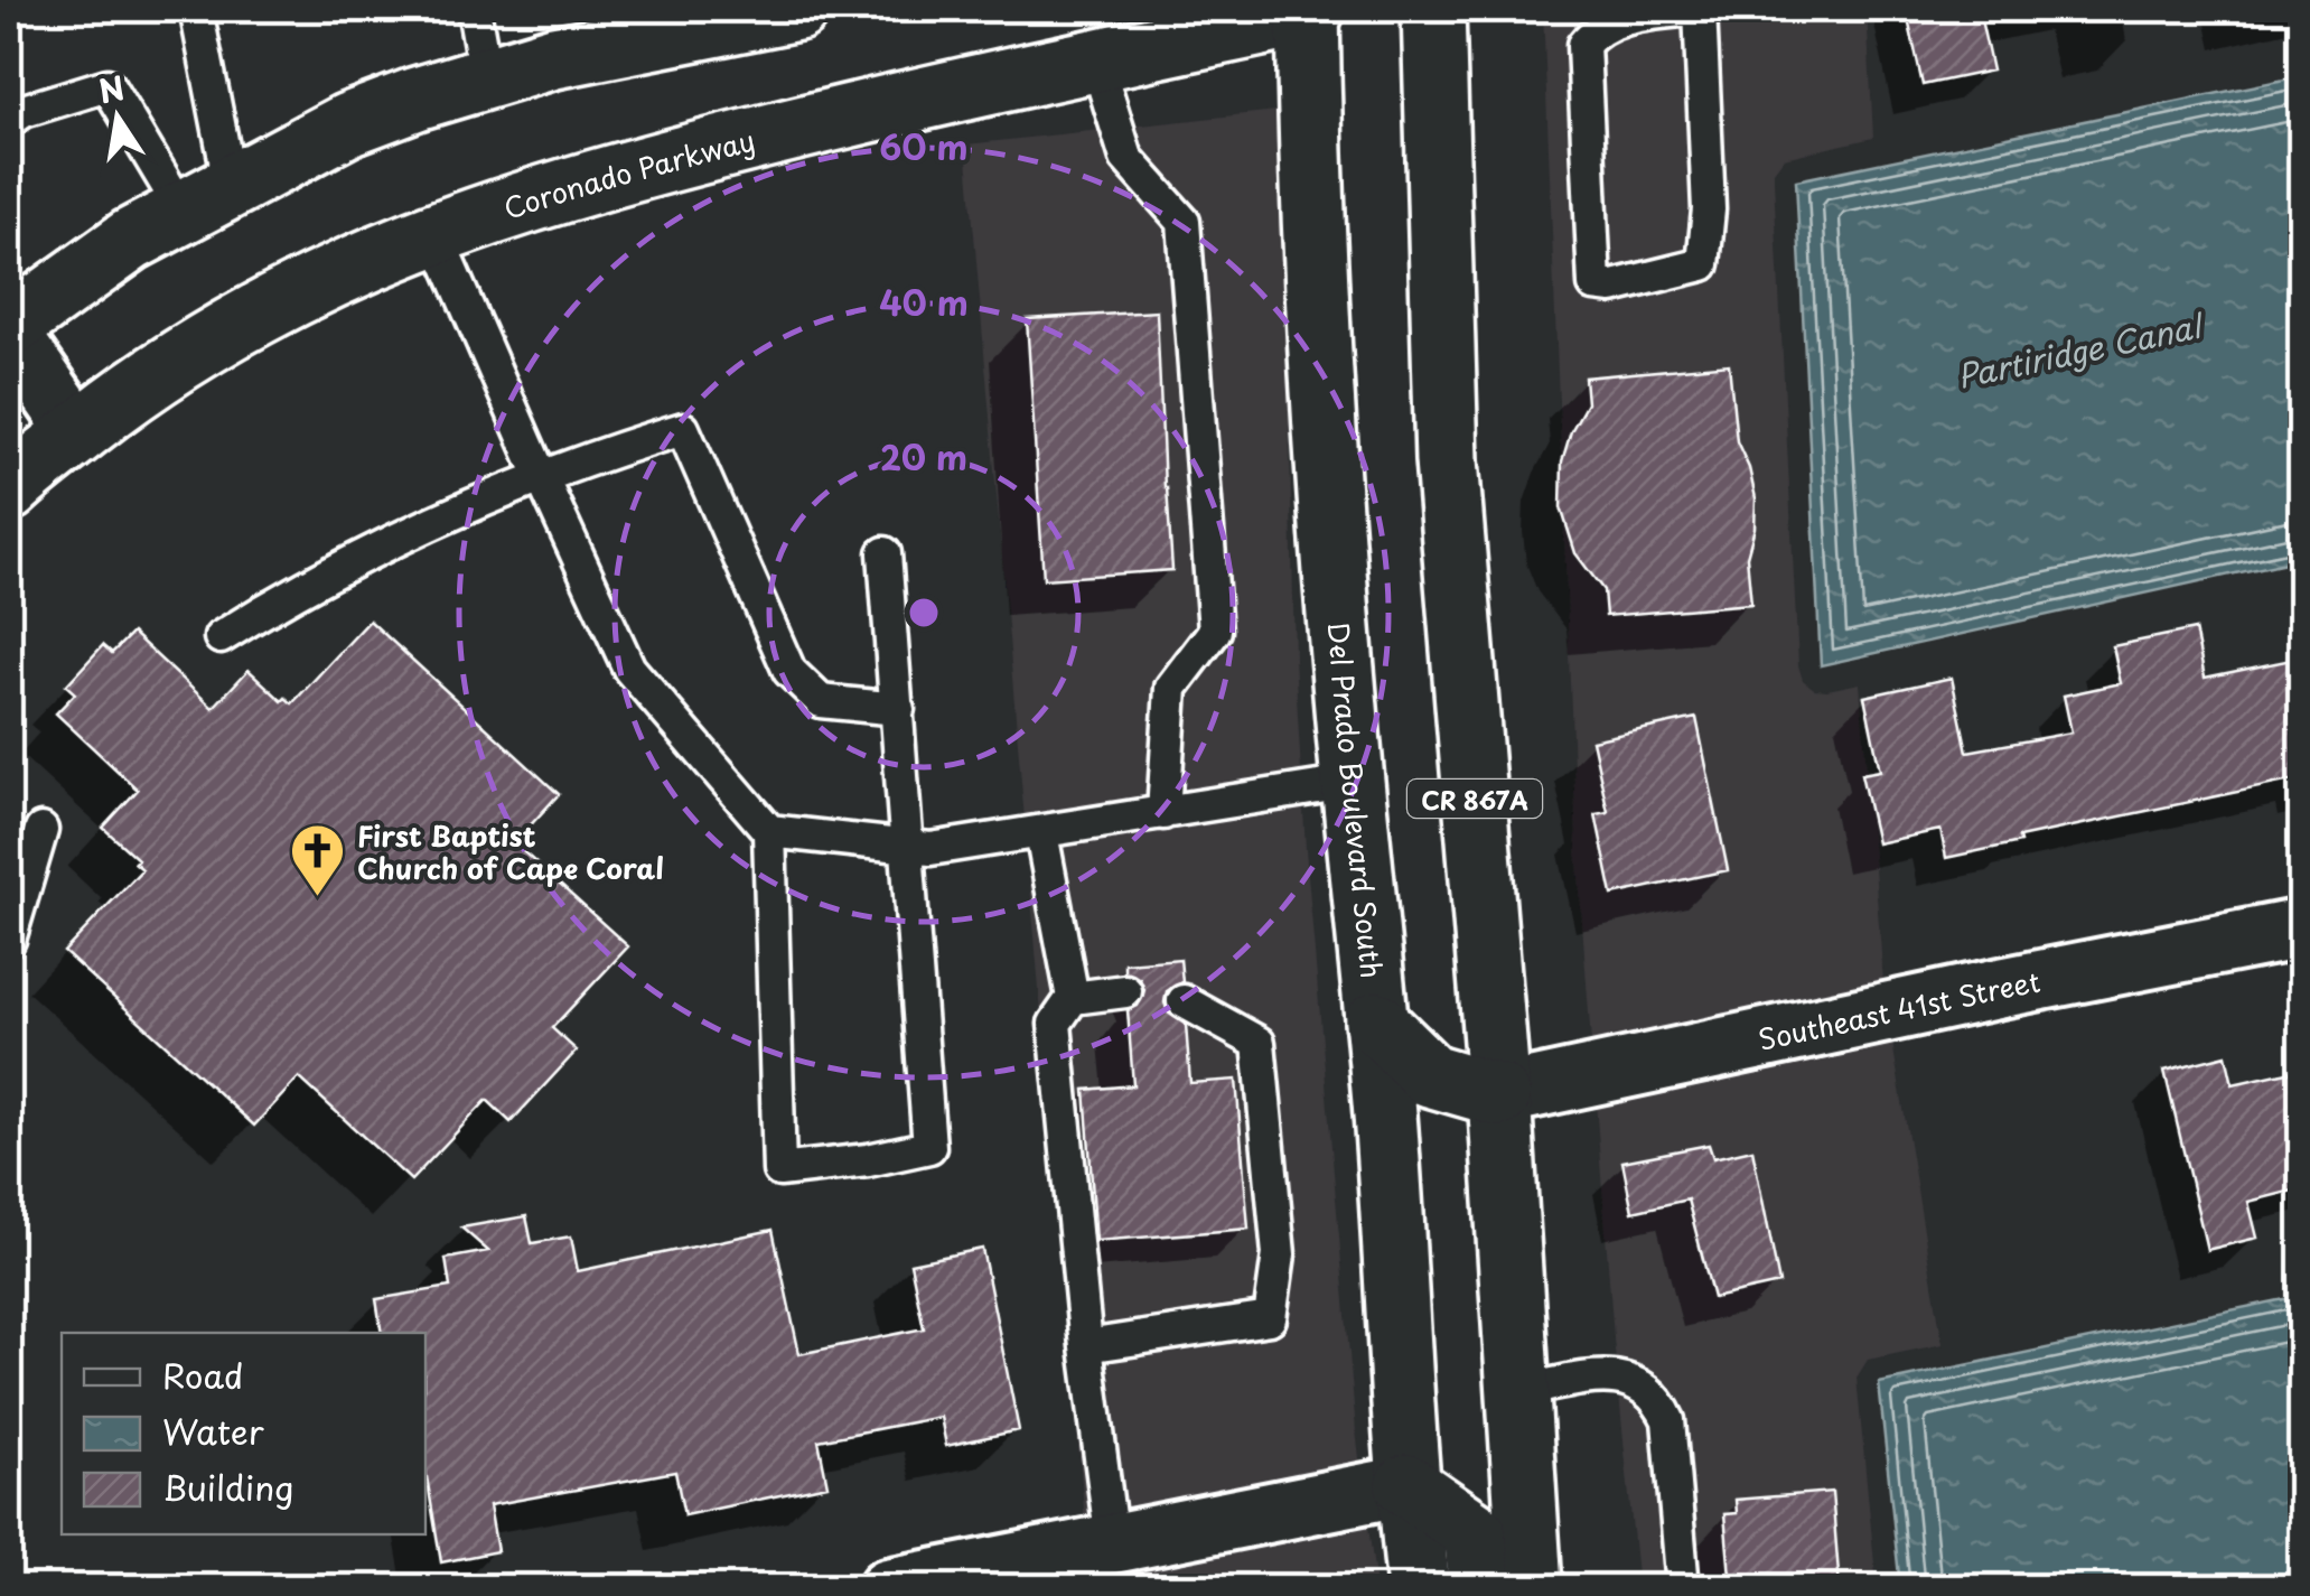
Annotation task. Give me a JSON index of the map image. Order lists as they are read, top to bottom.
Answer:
{
  "streets": {
    "main road": ["Coronado Parkway", "Del Prado Boulevard South", "CR 867A"],
    "street": ["Southeast 41st Street"]
  },
  "crossings": [
    ["Coronado Parkway", "Del Prado Boulevard South"],
    ["CR 867A", "Southeast 41st Street"]
  ],
  "water": ["Partiridge Canal"],
  "places": {
    "church": ["First Baptist Church of Cape Coral"]
  },
  "legend": ["Road", "Water", "Building"],
  "north": "top",
  "rings": ["60 m", "40 m", "20 m"]
}
